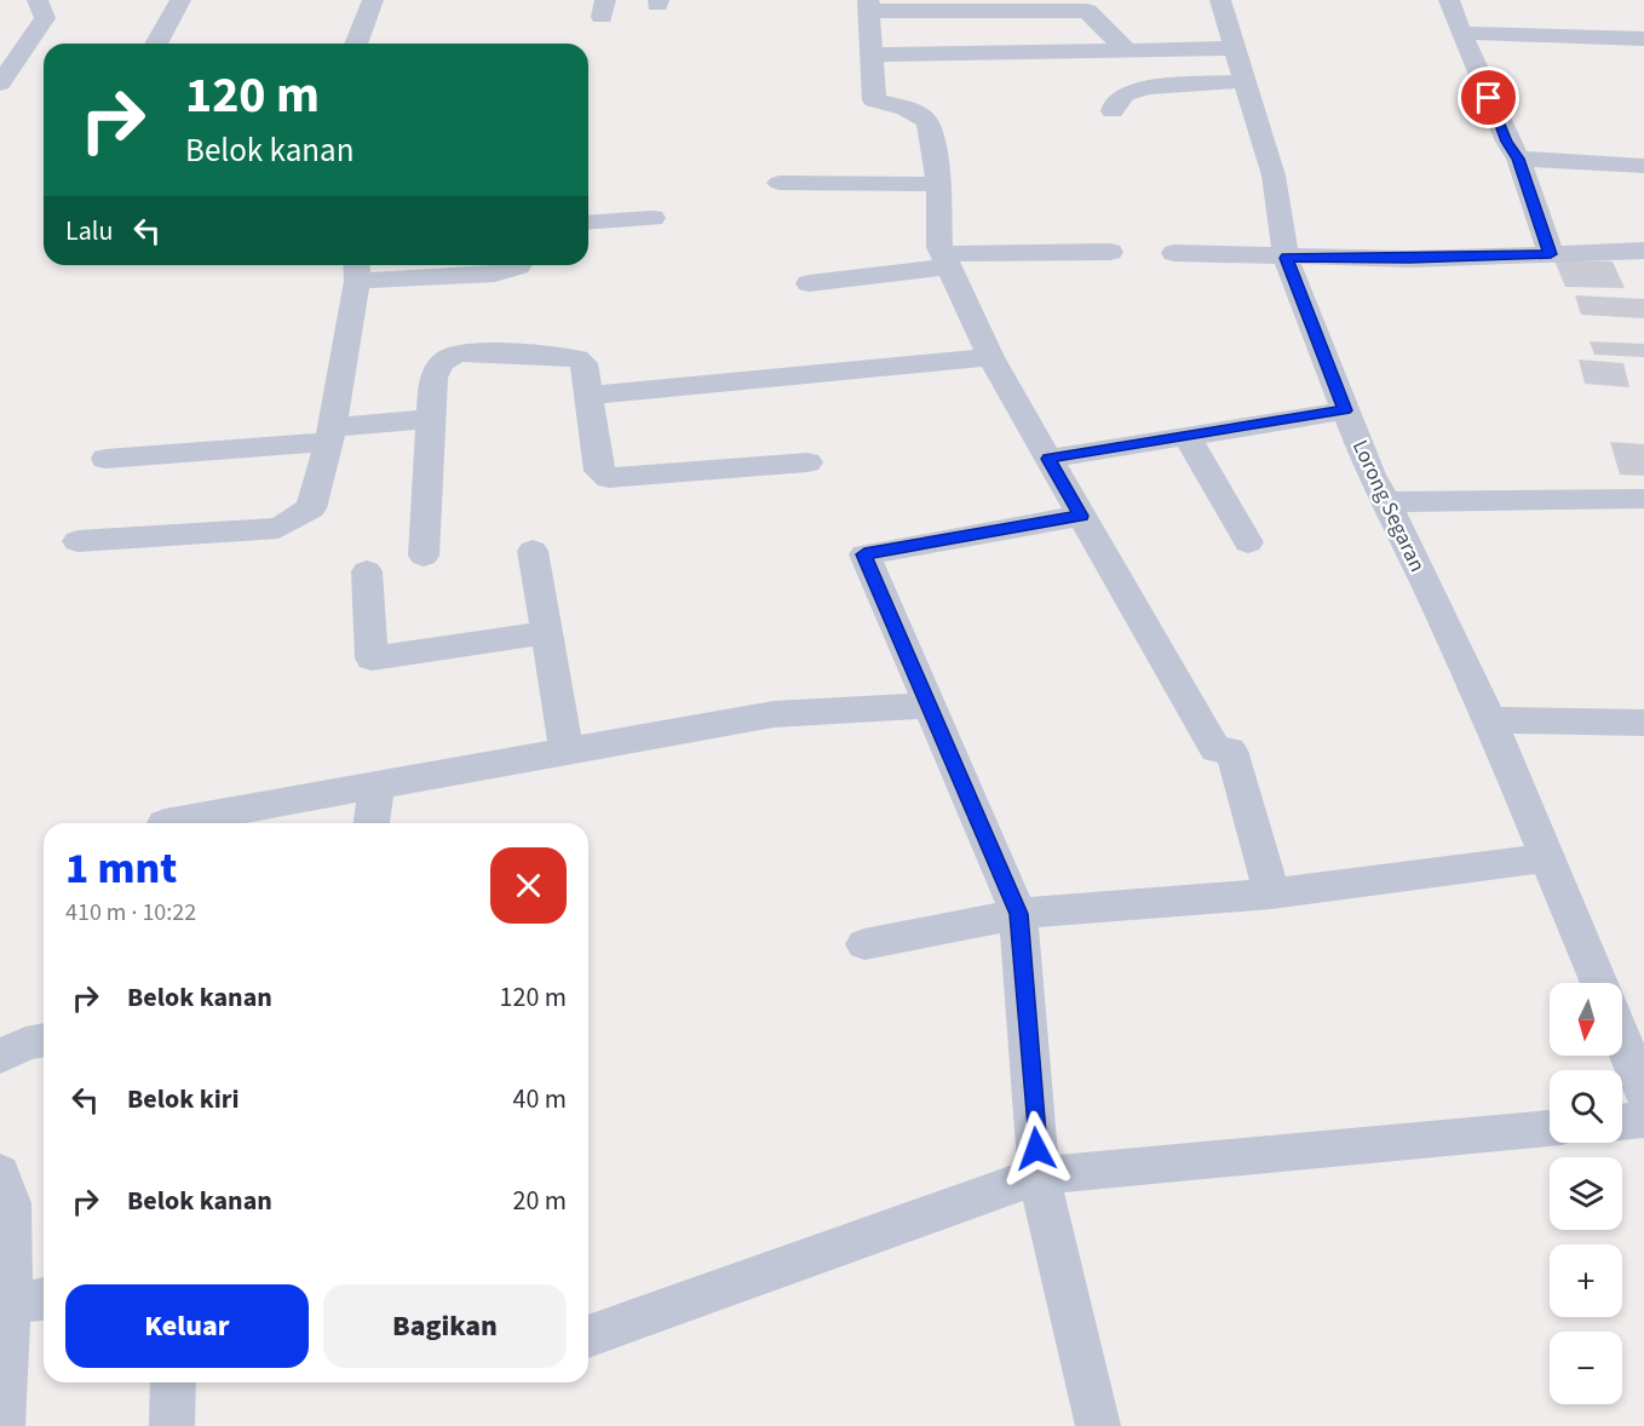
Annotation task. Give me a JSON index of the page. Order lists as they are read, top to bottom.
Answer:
{
  "streets": {
    "street": ["Lorong Segaran"]
  },
  "north": "bottom",
  "page": {
    "turn": ["120 m", "Belok kanan"],
    "then": "Lalu",
    "heading": ["1 mnt", "410 m · 10:22"],
    "list": [
      {
        "name": "Belok kanan",
        "value": "120 m"
      },
      {
        "name": "Belok kiri",
        "value": "40 m"
      },
      {
        "name": "Belok kanan",
        "value": "20 m"
      }
    ],
    "map_buttons": ["+", "−"],
    "buttons": ["Keluar", "Bagikan"]
  }
}
